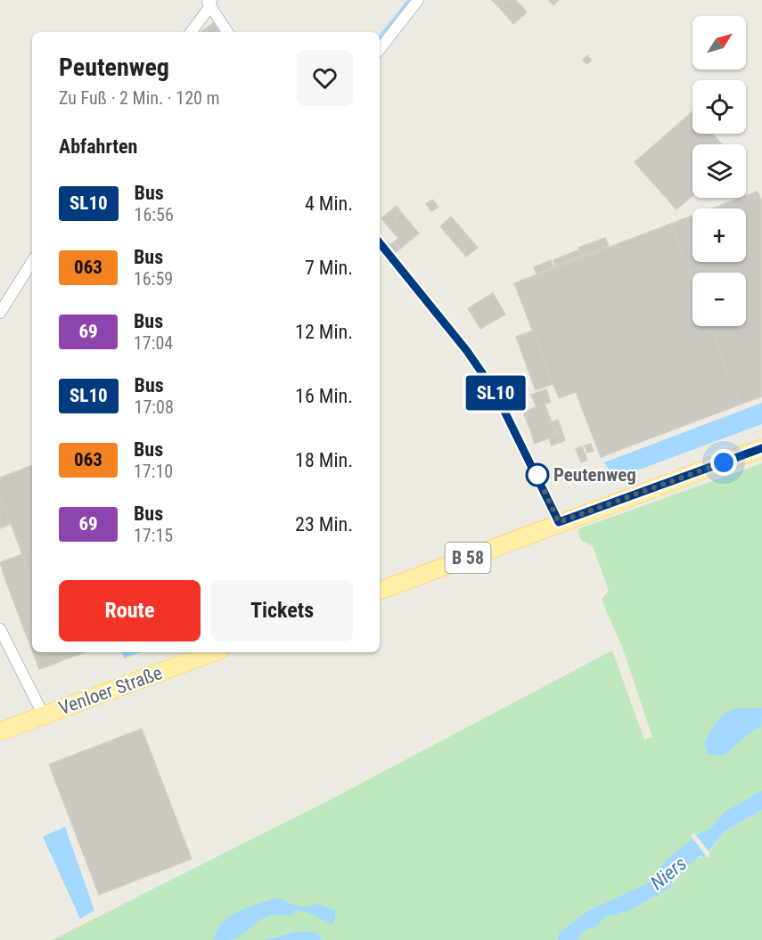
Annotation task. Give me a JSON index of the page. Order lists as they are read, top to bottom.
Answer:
{
  "streets": {
    "main road": ["B 58", "Venloer Straße"]
  },
  "water": ["Niers"],
  "places": ["Peutenweg"],
  "lines": ["bus line SL10"],
  "north": "top right",
  "page": {
    "on_map": "SL10",
    "map_buttons": ["+", "−"],
    "heading": [
      ["Peutenweg", "Zu Fuß · 2 Min. · 120 m"],
      "Abfahrten"
    ],
    "list": [
      {
        "mark": "SL10",
        "name": "Bus",
        "note": "16:56",
        "value": "4 Min."
      },
      {
        "mark": "063",
        "name": "Bus",
        "note": "16:59",
        "value": "7 Min."
      },
      {
        "mark": "69",
        "name": "Bus",
        "note": "17:04",
        "value": "12 Min."
      },
      {
        "mark": "SL10",
        "name": "Bus",
        "note": "17:08",
        "value": "16 Min."
      },
      {
        "mark": "063",
        "name": "Bus",
        "note": "17:10",
        "value": "18 Min."
      },
      {
        "mark": "69",
        "name": "Bus",
        "note": "17:15",
        "value": "23 Min."
      }
    ],
    "buttons": ["Route", "Tickets"]
  }
}
